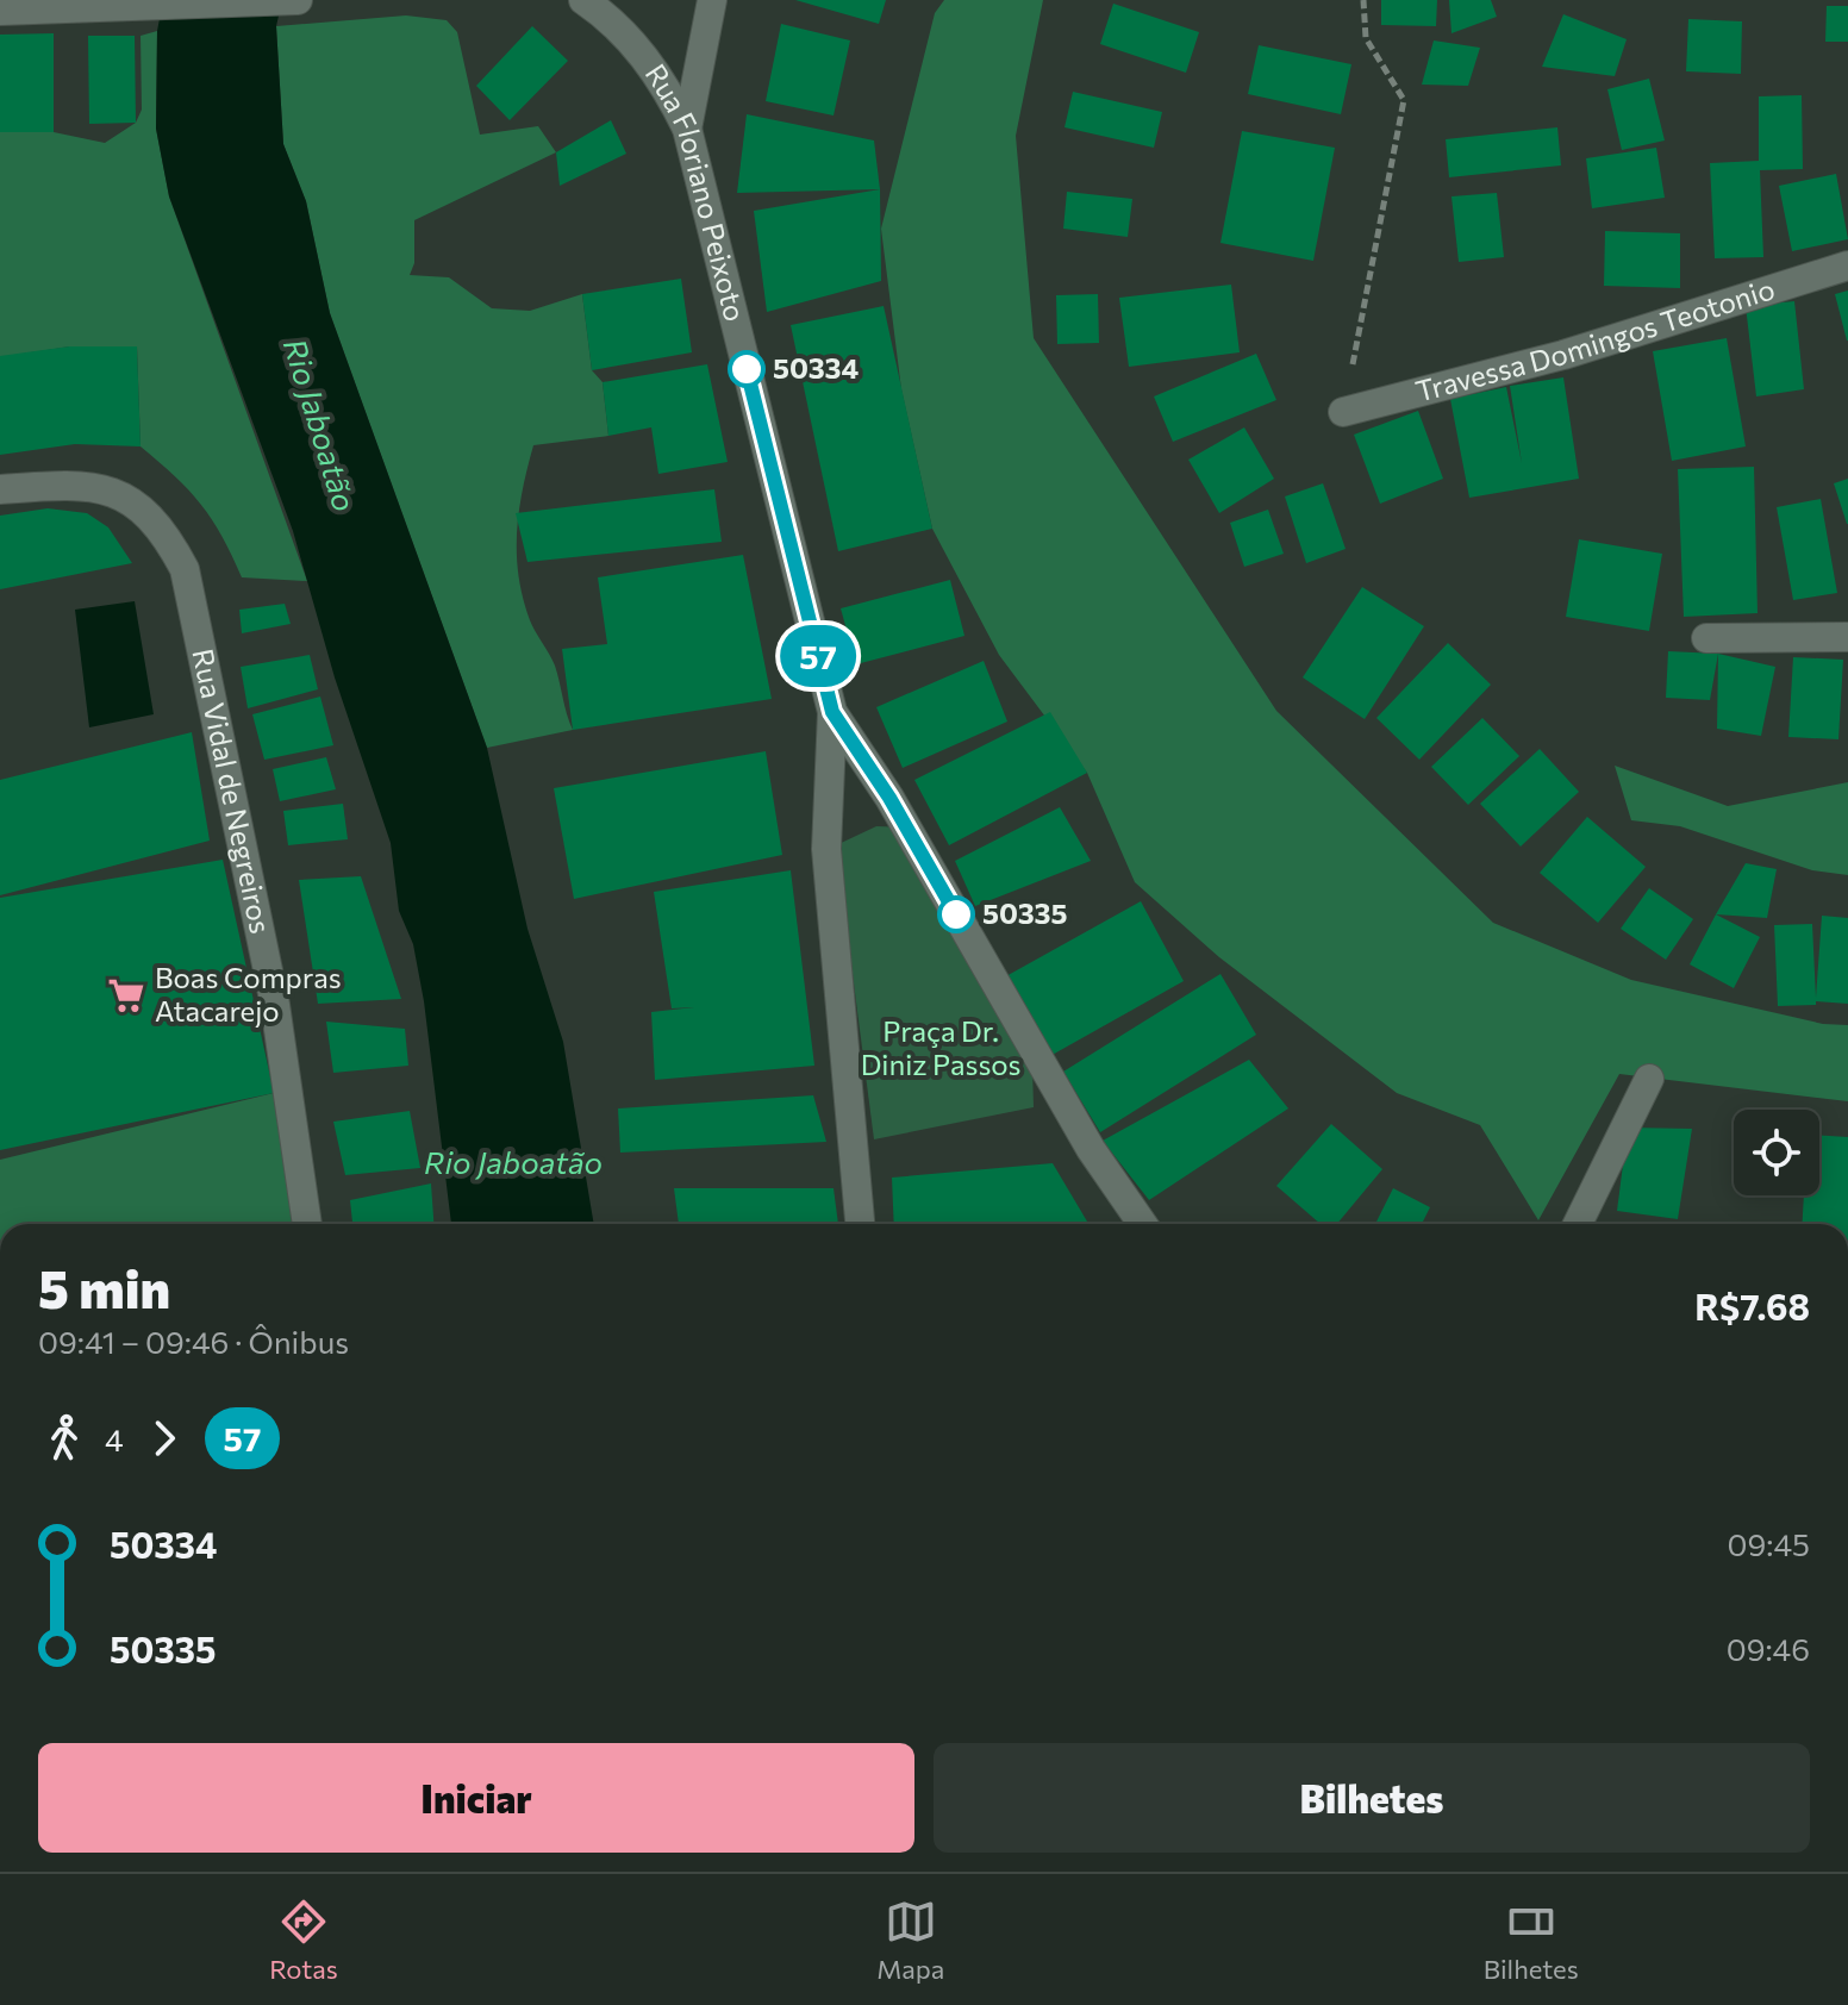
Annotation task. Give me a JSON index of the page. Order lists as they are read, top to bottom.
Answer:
{
  "streets": {
    "street": ["Rua Floriano Peixoto", "Travessa Domingos Teotonio", "Rua Vidal de Negreiros"]
  },
  "water": ["Rio Jaboatão"],
  "parks": ["Praça Dr. Diniz Passos"],
  "places": {
    "other": ["50334", "50335"],
    "supermarket": ["Boas Compras Atacarejo"]
  },
  "lines": ["bus line 57"],
  "page": {
    "on_map": "57",
    "heading": ["5 min", "09:41 – 09:46 · Ônibus", "R$7.68"],
    "legs": ["4", "57"],
    "list": [
      {
        "name": "50334",
        "value": "09:45"
      },
      {
        "name": "50335",
        "value": "09:46"
      }
    ],
    "buttons": ["Iniciar", "Bilhetes"],
    "tabs": ["Rotas", "Mapa", "Bilhetes"]
  }
}
